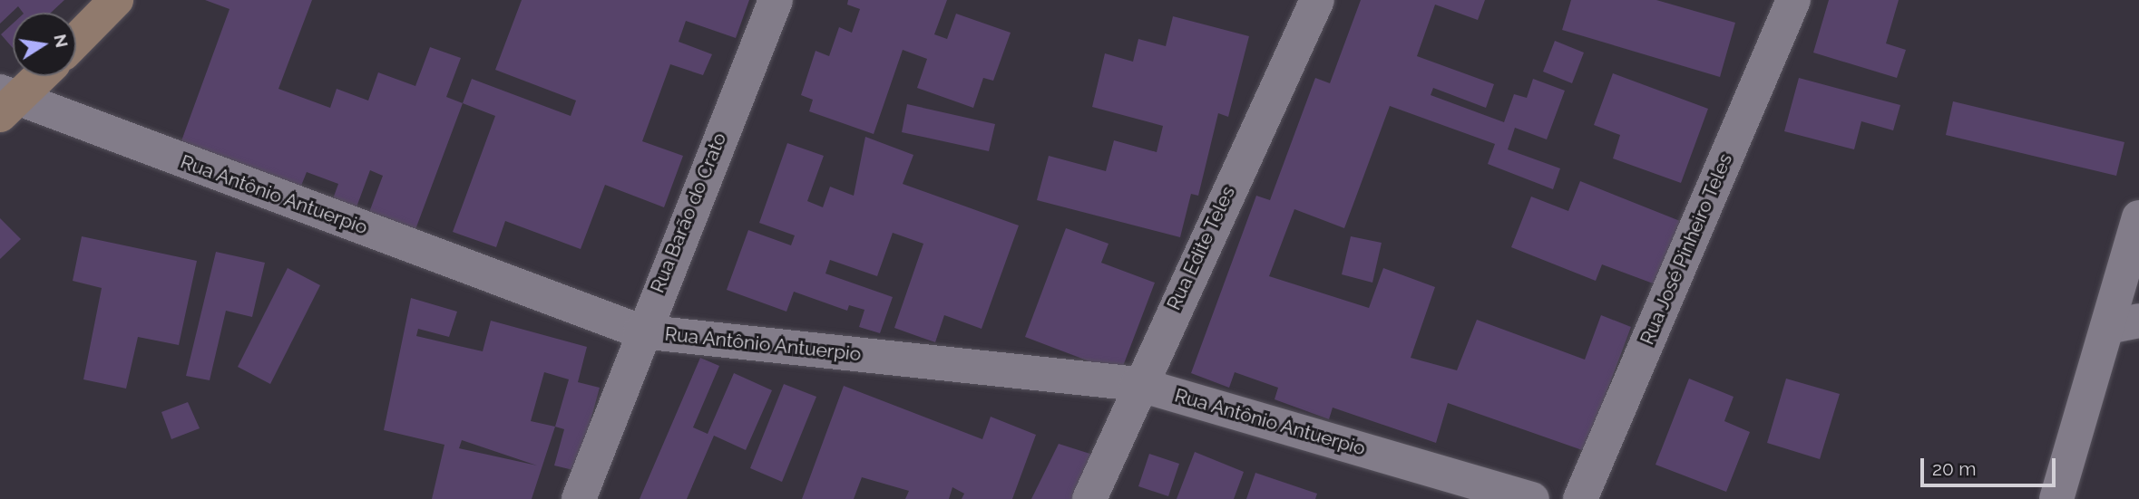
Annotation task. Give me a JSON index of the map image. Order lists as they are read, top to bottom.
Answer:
{
  "streets": {
    "street": [
      "Rua Antônio Antuerpio",
      "Rua Barão do Crato",
      "Rua Edite Teles",
      "Rua José Pinheiro Teles"
    ]
  },
  "crossings": [
    ["Rua Antônio Antuerpio", "Rua Barão do Crato"],
    ["Rua Antônio Antuerpio", "Rua Edite Teles"]
  ],
  "scale_bar": "20 m",
  "north": "right"
}
